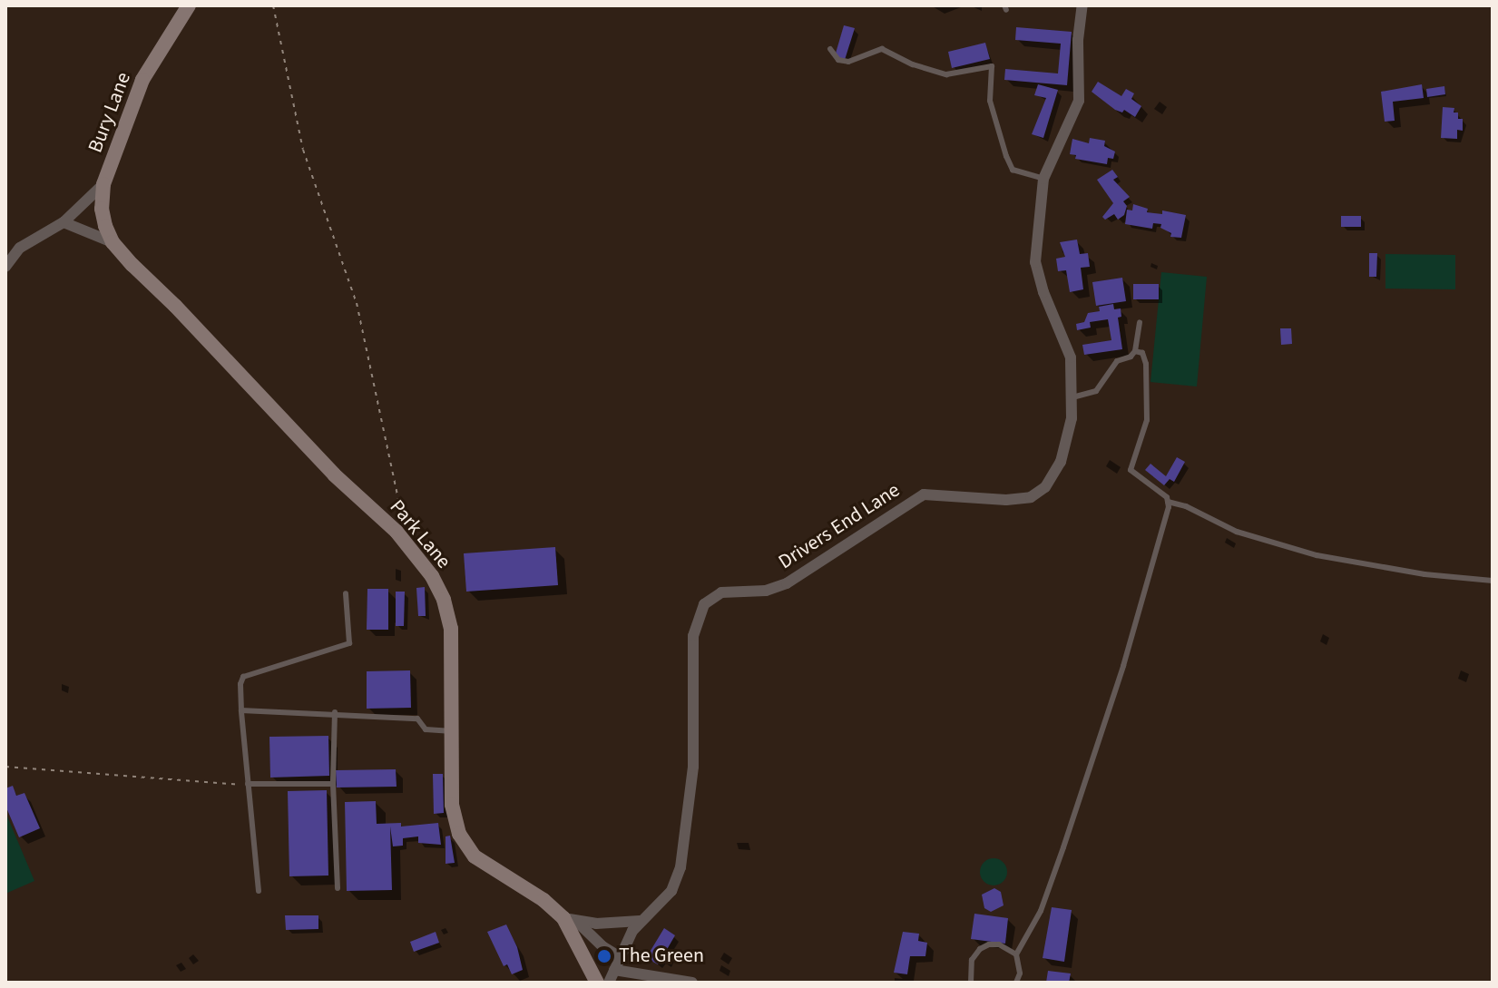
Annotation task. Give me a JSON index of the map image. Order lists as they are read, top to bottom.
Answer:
{
  "streets": {
    "street": ["Bury Lane", "Drivers End Lane", "Park Lane"]
  },
  "crossings": [
    ["Bury Lane", "Park Lane"]
  ],
  "places": ["The Green"]
}
